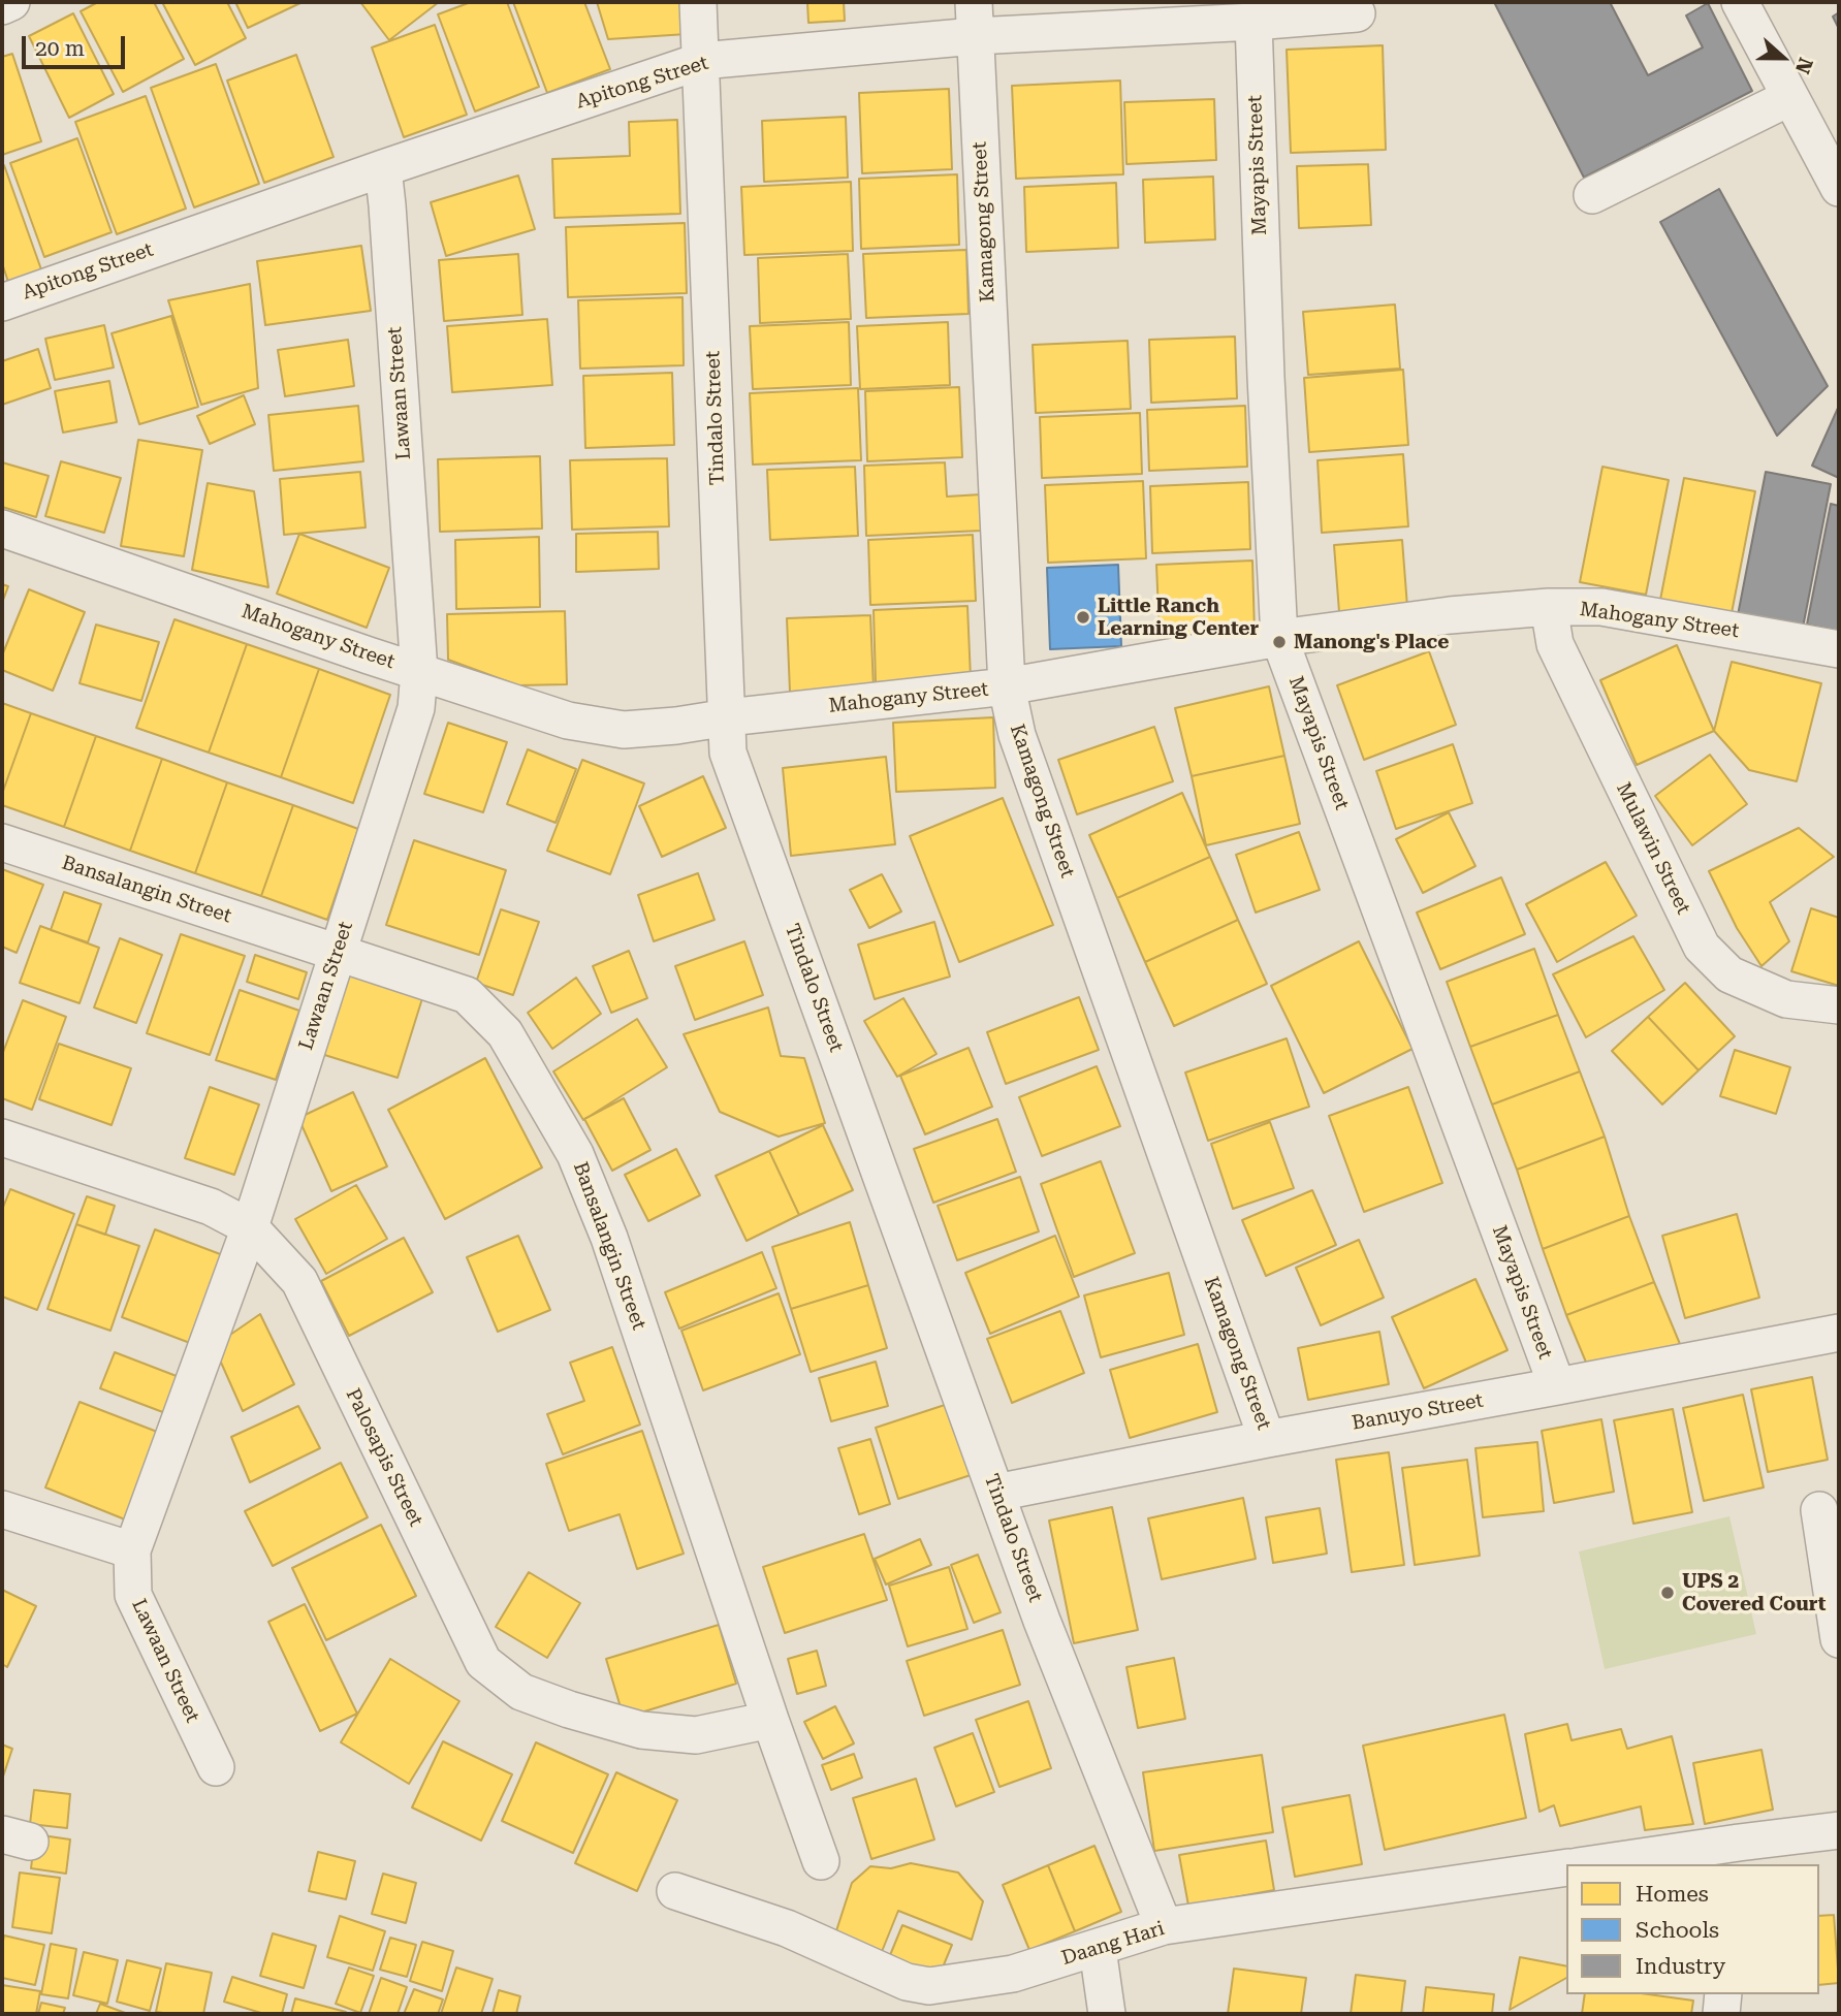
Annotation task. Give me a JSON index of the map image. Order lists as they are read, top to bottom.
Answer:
{
  "streets": {
    "street": [
      "Apitong Street",
      "Mayapis Street",
      "Kamagong Street",
      "Lawaan Street",
      "Tindalo Street",
      "Mahogany Street",
      "Mulawin Street",
      "Bansalangin Street",
      "Banuyo Street",
      "Palosapis Street",
      "Daang Hari"
    ]
  },
  "crossings": [
    ["Apitong Street", "Mayapis Street"],
    ["Apitong Street", "Kamagong Street"],
    ["Apitong Street", "Lawaan Street"],
    ["Apitong Street", "Tindalo Street"],
    ["Mayapis Street", "Mahogany Street"],
    ["Mayapis Street", "Banuyo Street"],
    ["Kamagong Street", "Mahogany Street"],
    ["Kamagong Street", "Banuyo Street"],
    ["Lawaan Street", "Mahogany Street"],
    ["Lawaan Street", "Bansalangin Street"],
    ["Lawaan Street", "Palosapis Street"],
    ["Tindalo Street", "Mahogany Street"],
    ["Tindalo Street", "Banuyo Street"],
    ["Tindalo Street", "Daang Hari"],
    ["Mahogany Street", "Mulawin Street"],
    ["Bansalangin Street", "Palosapis Street"]
  ],
  "places": ["Little Ranch Learning Center", "Manong's Place", "UPS 2 Covered Court"],
  "legend": ["Homes", "Schools", "Industry"],
  "scale_bar": "20 m",
  "north": "right"
}
